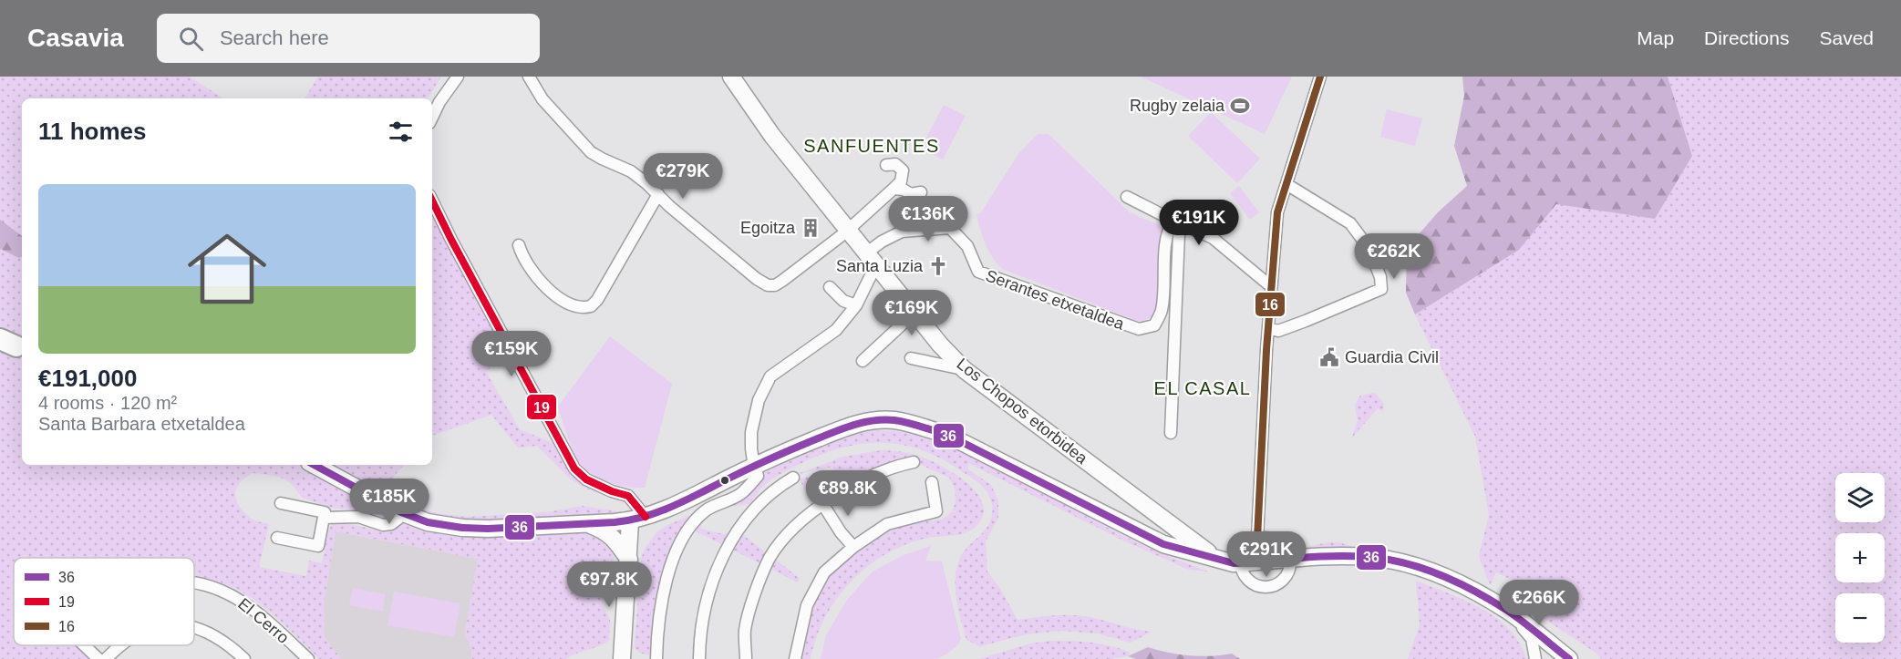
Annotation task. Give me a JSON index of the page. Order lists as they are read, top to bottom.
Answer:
{
  "streets": {
    "street": ["Serantes etxetaldea", "Los Chopos etorbidea", "El Cerro"]
  },
  "crossings": [
    ["Serantes etxetaldea", "Los Chopos etorbidea"]
  ],
  "districts": ["SANFUENTES", "EL CASAL"],
  "places": {
    "sports": ["Rugby zelaia"],
    "building": ["Egoitza"],
    "church": ["Santa Luzia"],
    "public building": ["Guardia Civil"]
  },
  "lines": ["transit line 16", "transit line 19", "transit line 36"],
  "legend": ["36", "19", "16"],
  "page": {
    "header": "Casavia",
    "search": "Search here",
    "nav": ["Map", "Directions", "Saved"],
    "heading": "11 homes",
    "price": [
      "€279K",
      "€136K",
      "€191K",
      "€262K",
      "€169K",
      "€159K",
      "€89.8K",
      "€185K",
      "€291K",
      "€97.8K",
      "€266K"
    ],
    "list": [
      {
        "name": "€191,000",
        "note": "4 rooms · 120 m² · Santa Barbara etxetaldea"
      }
    ],
    "map_buttons": ["+", "−"]
  }
}
